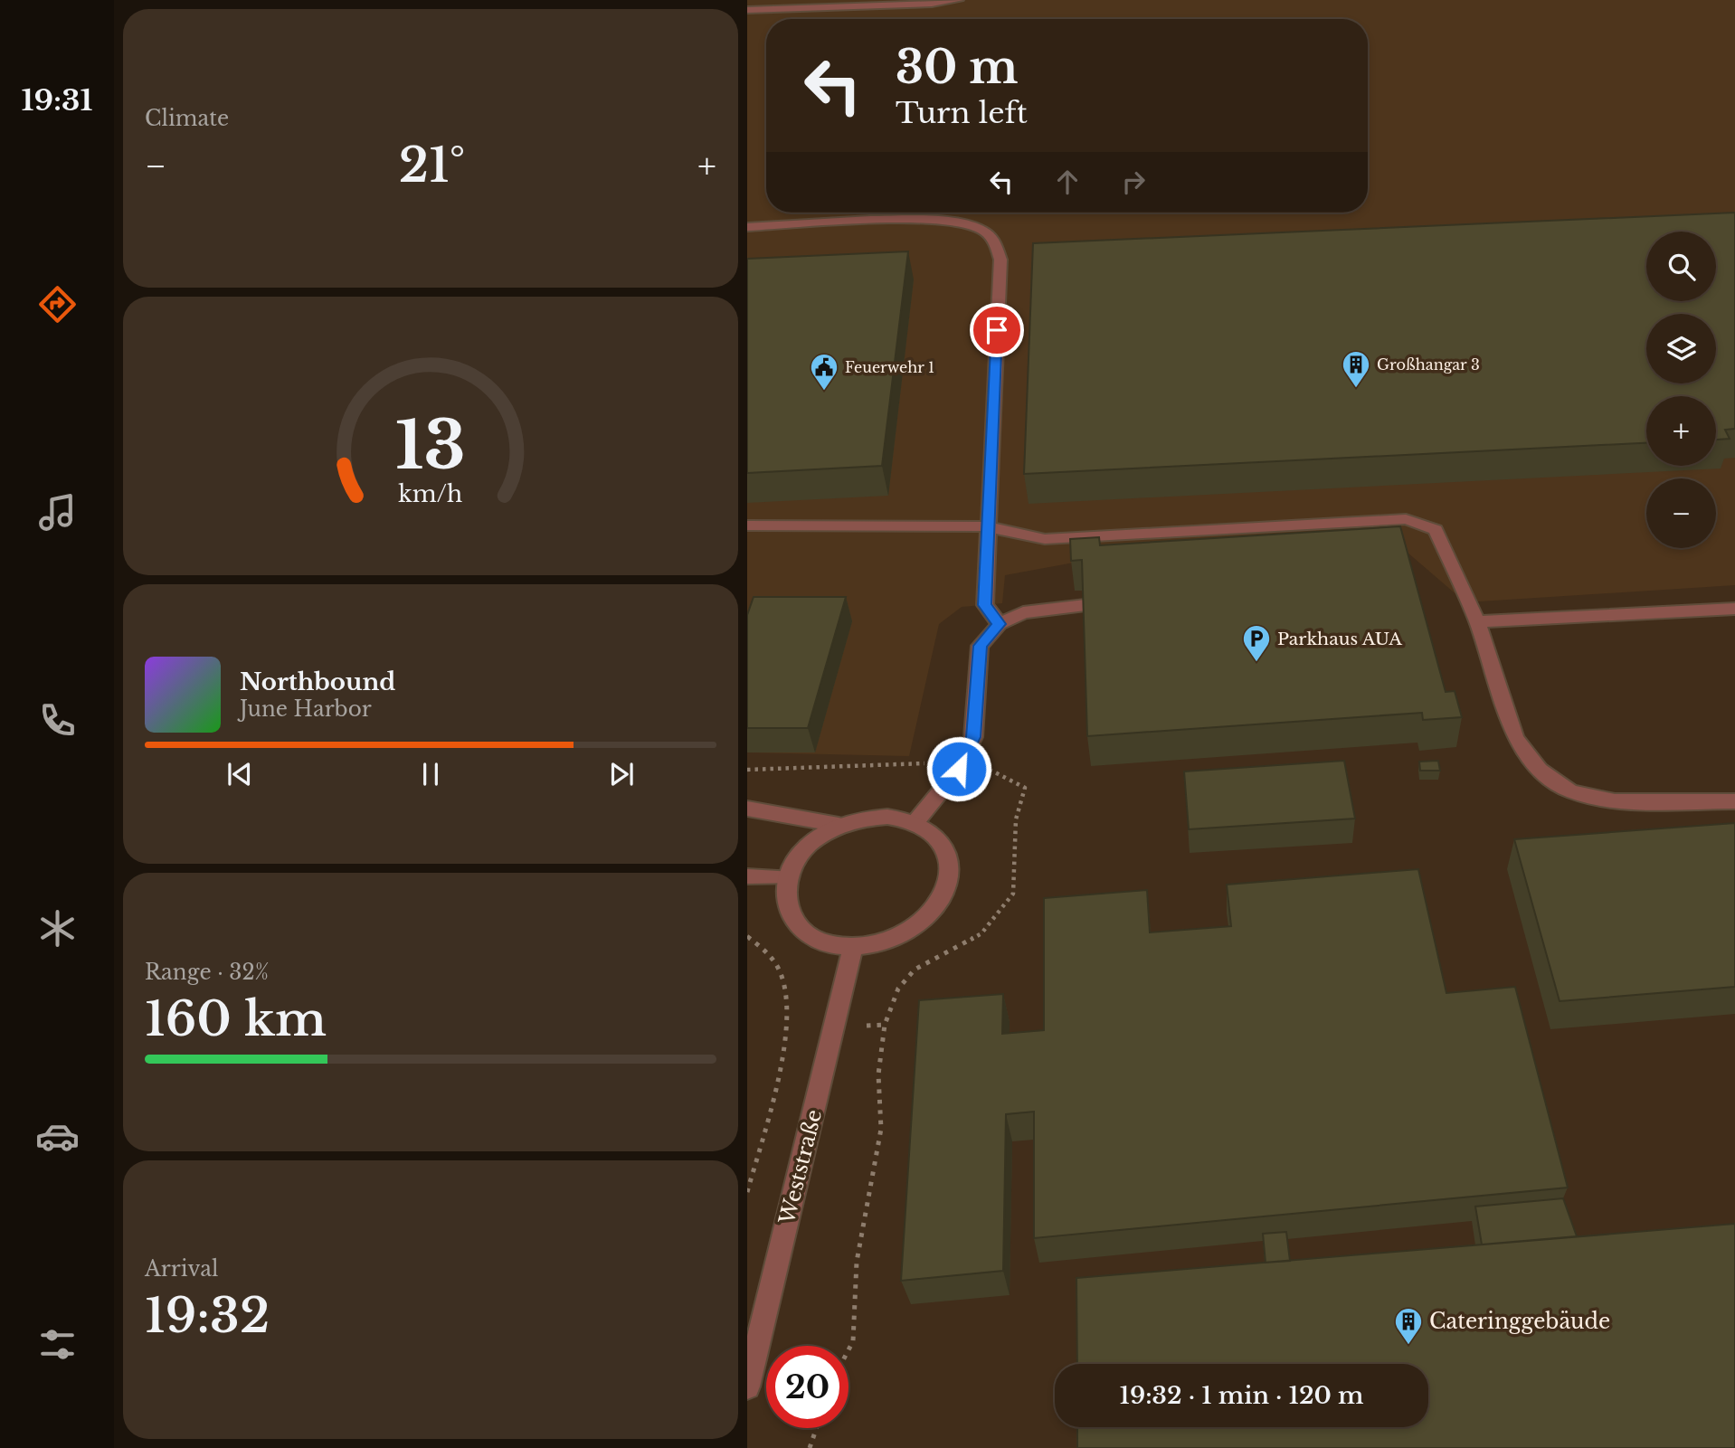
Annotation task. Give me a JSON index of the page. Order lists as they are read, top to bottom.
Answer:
{
  "streets": {
    "street": ["Weststraße"]
  },
  "places": {
    "building": ["Großhangar 3", "Cateringgebäude"],
    "public building": ["Feuerwehr 1"],
    "parking": ["Parkhaus AUA"]
  },
  "page": {
    "tabs": "19:31",
    "tile": [
      "Climate",
      ["Range · 32%", "160 km"],
      ["Arrival", "19:32"]
    ],
    "turn": ["30 m", "Turn left"],
    "heat": ["−", "21°", "+"],
    "map_buttons": ["+", "−"],
    "song": ["Northbound", "June Harbor"],
    "limit": "20",
    "trip": "19:32 · 1 min · 120 m",
    "gauge": ["13", "km/h"]
  }
}
